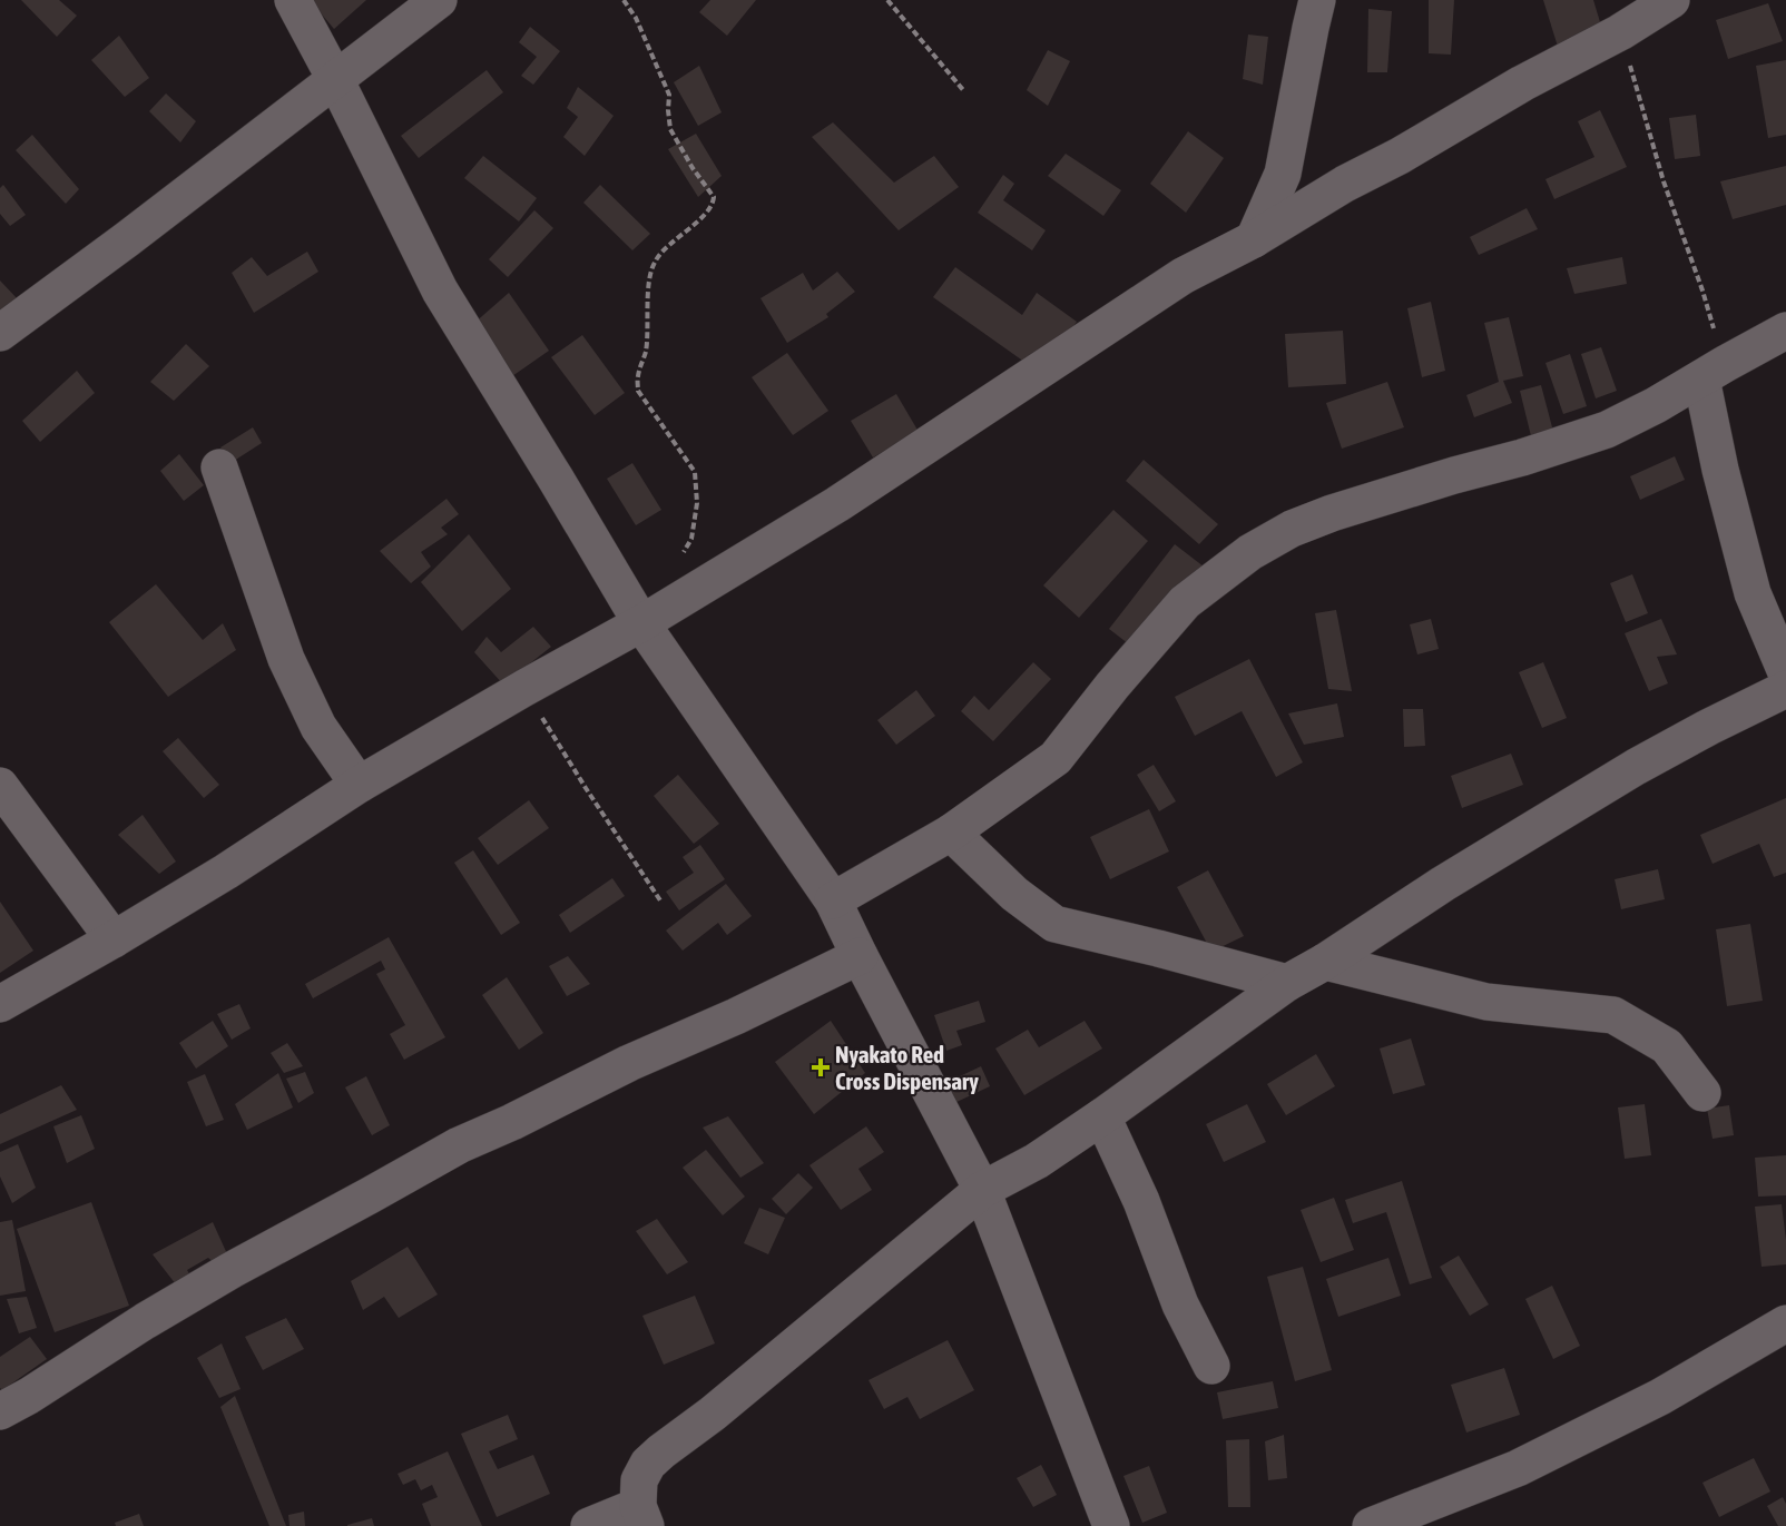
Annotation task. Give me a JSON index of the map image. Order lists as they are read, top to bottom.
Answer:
{
  "places": {
    "health": ["Nyakato Red Cross Dispensary"]
  }
}
